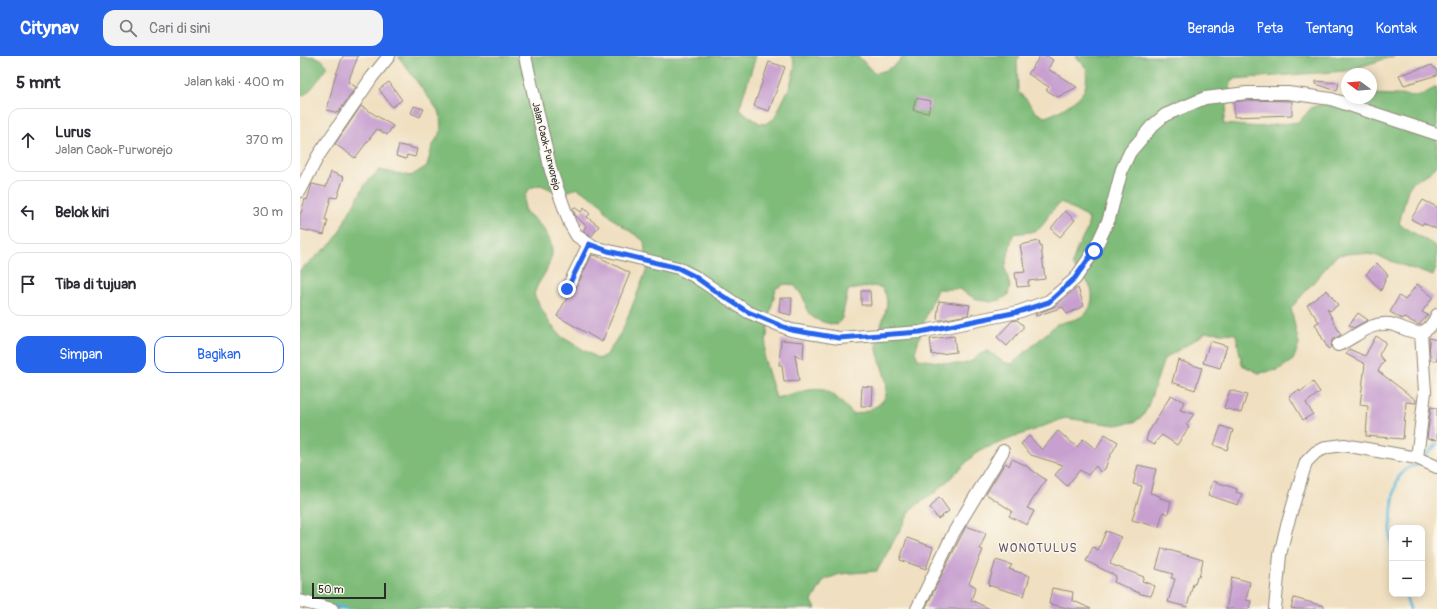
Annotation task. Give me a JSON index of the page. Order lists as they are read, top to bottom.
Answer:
{
  "streets": {
    "street": ["Jalan Caok-Purworejo"]
  },
  "districts": ["WONOTULUS"],
  "scale_bar": "50 m",
  "north": "left",
  "page": {
    "header": "Citynav",
    "search": "Cari di sini",
    "nav": [
      "Beranda",
      "Peta",
      "Tentang",
      "Kontak"
    ],
    "heading": ["5 mnt", "Jalan kaki · 400 m"],
    "list": [
      ["Lurus", "Jalan Caok-Purworejo", "370 m"],
      ["Belok kiri", "30 m"],
      "Tiba di tujuan"
    ],
    "buttons": ["Simpan", "Bagikan"],
    "map_buttons": ["+", "−"],
    "scale": "50 m"
  }
}
